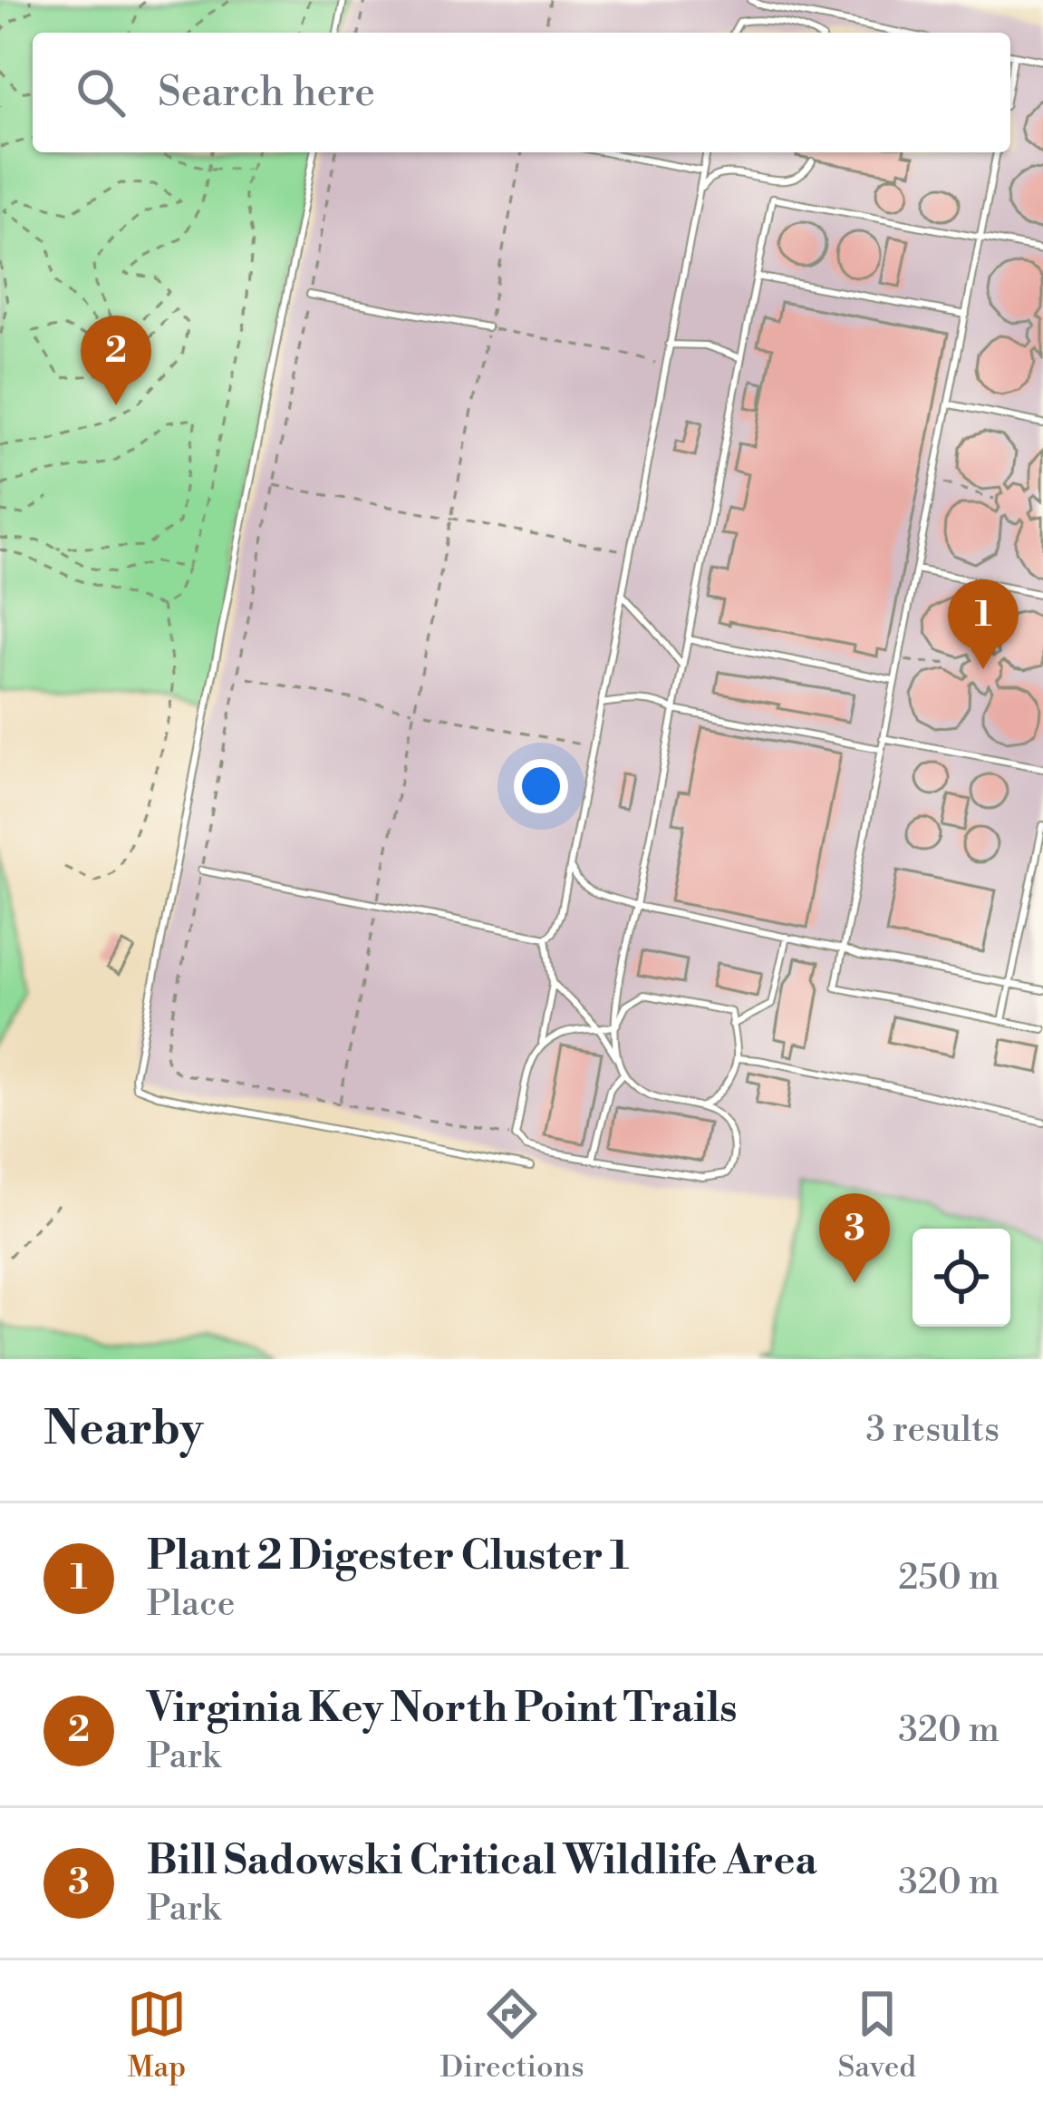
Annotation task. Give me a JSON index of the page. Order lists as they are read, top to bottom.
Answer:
{
  "page": {
    "search": "Search here",
    "pins": ["2", "1", "3"],
    "heading": ["Nearby", "3 results"],
    "list": [
      {
        "mark": "1",
        "name": "Plant 2 Digester Cluster 1",
        "note": "Place",
        "value": "250 m"
      },
      {
        "mark": "2",
        "name": "Virginia Key North Point Trails",
        "note": "Park",
        "value": "320 m"
      },
      {
        "mark": "3",
        "name": "Bill Sadowski Critical Wildlife Area",
        "note": "Park",
        "value": "320 m"
      }
    ],
    "nav": ["Map", "Directions", "Saved"]
  }
}
